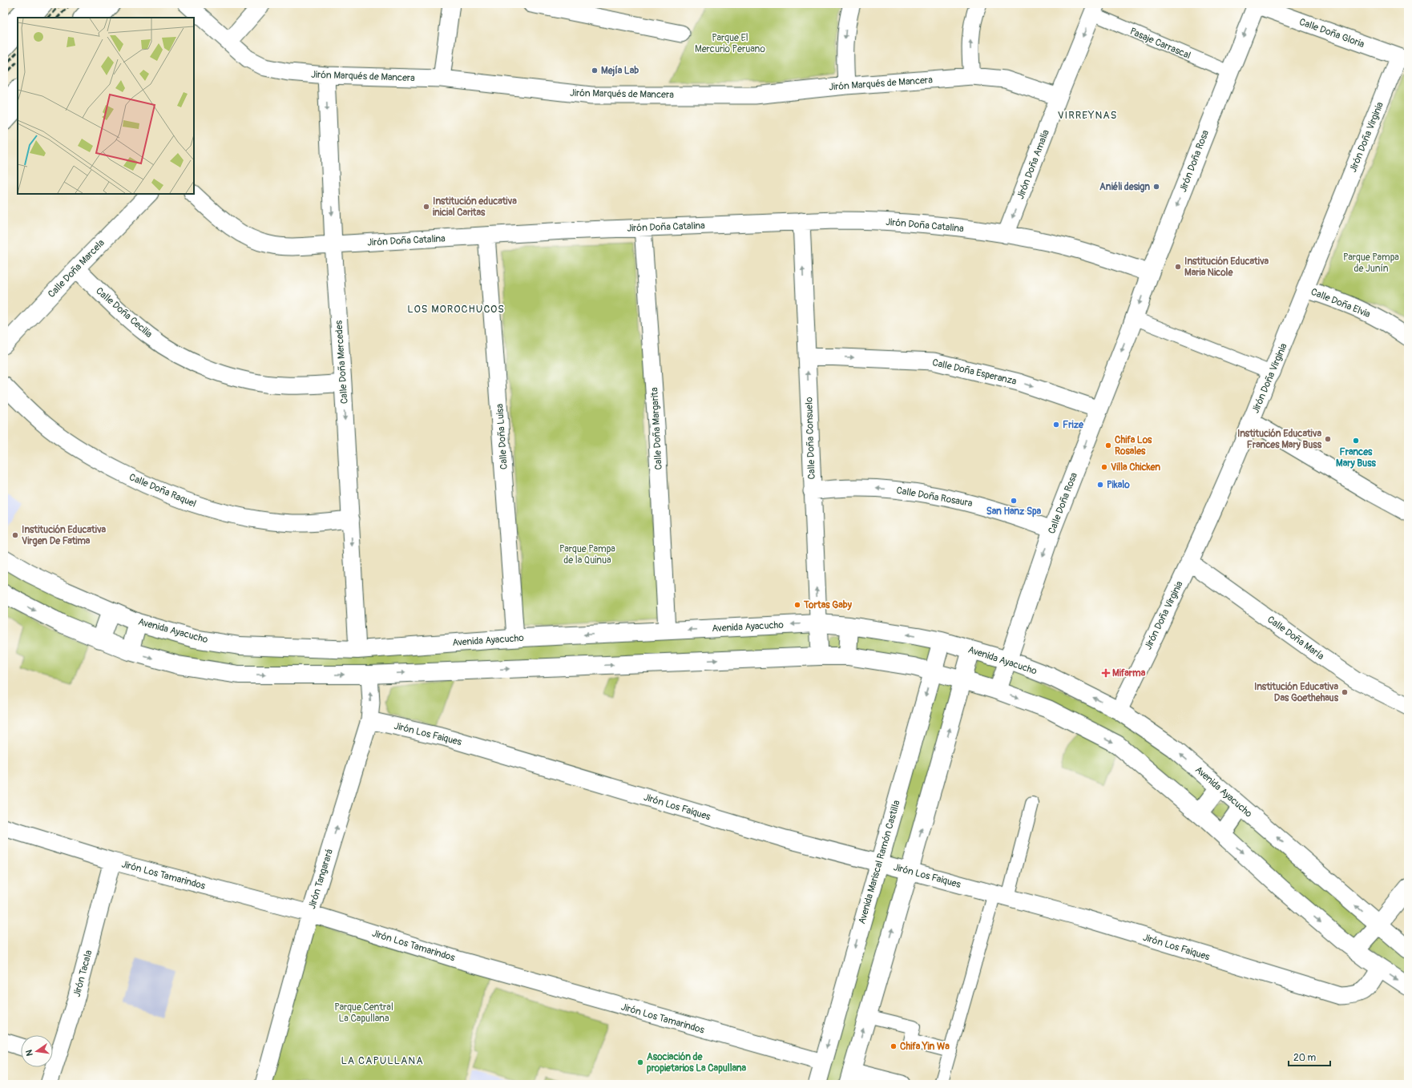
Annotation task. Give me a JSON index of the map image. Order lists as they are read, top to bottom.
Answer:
{
  "streets": {
    "main road": [
      "Jirón Doña Rosa",
      "Calle Doña Rosa",
      "Avenida Ayacucho",
      "Avenida Mariscal Ramón Castilla"
    ],
    "street": [
      "Calle Doña Gloria",
      "Pasaje Carrascal",
      "Jirón Marqués de Mancera",
      "Jirón Doña Virginia",
      "Jirón Doña Amalia",
      "Jirón Doña Catalina",
      "Calle Doña Marcela",
      "Calle Doña Elvia",
      "Calle Doña Cecilia",
      "Calle Doña Mercedes",
      "Calle Doña Esperanza",
      "Calle Doña Margarita",
      "Calle Doña Luisa",
      "Calle Doña Consuelo",
      "Calle Doña Raquel",
      "Calle Doña Rosaura",
      "Calle Doña María",
      "Jirón Los Faiques",
      "Jirón Los Tamarindos",
      "Jirón Tangarará",
      "Jirón Tacala"
    ]
  },
  "crossings": [
    ["Calle Doña Gloria", "Jirón Doña Virginia"],
    ["Calle Doña Gloria", "Jirón Doña Rosa"],
    ["Pasaje Carrascal", "Jirón Doña Rosa"],
    ["Pasaje Carrascal", "Jirón Doña Amalia"],
    ["Jirón Marqués de Mancera", "Jirón Doña Amalia"],
    ["Jirón Marqués de Mancera", "Calle Doña Mercedes"],
    ["Jirón Doña Virginia", "Calle Doña Elvia"],
    ["Jirón Doña Virginia", "Avenida Ayacucho"],
    ["Jirón Doña Virginia", "Calle Doña María"],
    ["Jirón Doña Rosa", "Jirón Doña Catalina"],
    ["Jirón Doña Rosa", "Calle Doña Rosa"],
    ["Jirón Doña Amalia", "Jirón Doña Catalina"],
    ["Jirón Doña Catalina", "Calle Doña Mercedes"],
    ["Jirón Doña Catalina", "Calle Doña Margarita"],
    ["Jirón Doña Catalina", "Calle Doña Luisa"],
    ["Jirón Doña Catalina", "Calle Doña Consuelo"],
    ["Calle Doña Marcela", "Calle Doña Cecilia"],
    ["Calle Doña Cecilia", "Calle Doña Mercedes"],
    ["Calle Doña Mercedes", "Calle Doña Raquel"],
    ["Calle Doña Mercedes", "Avenida Ayacucho"],
    ["Calle Doña Esperanza", "Calle Doña Consuelo"],
    ["Calle Doña Esperanza", "Calle Doña Rosa"],
    ["Calle Doña Margarita", "Avenida Ayacucho"],
    ["Calle Doña Luisa", "Avenida Ayacucho"],
    ["Calle Doña Consuelo", "Calle Doña Rosaura"],
    ["Calle Doña Consuelo", "Avenida Ayacucho"],
    ["Calle Doña Rosaura", "Calle Doña Rosa"],
    ["Calle Doña Rosa", "Avenida Ayacucho"],
    ["Avenida Ayacucho", "Avenida Mariscal Ramón Castilla"],
    ["Jirón Los Faiques", "Avenida Mariscal Ramón Castilla"],
    ["Jirón Los Faiques", "Jirón Tangarará"],
    ["Avenida Mariscal Ramón Castilla", "Jirón Los Tamarindos"],
    ["Jirón Los Tamarindos", "Jirón Tangarará"],
    ["Jirón Los Tamarindos", "Jirón Tacala"]
  ],
  "one_way": [
    "Jirón Doña Rosa",
    "Jirón Doña Amalia",
    "Calle Doña Mercedes",
    "Calle Doña Esperanza",
    "Calle Doña Consuelo",
    "Calle Doña Rosaura",
    "Calle Doña Rosa",
    "Jirón Tangarará"
  ],
  "districts": ["VIRREYNAS", "LOS MOROCHUCOS", "LA CAPULLANA"],
  "parks": [
    "Parque El Mercurio Peruano",
    "Parque Pampa de Junín",
    "Parque Pampa de la Quinua",
    "Parque Central La Capullana"
  ],
  "places": {
    "other": [
      "Mejía Lab",
      "Aniéli design",
      "Institución educativa inicial Caritas",
      "Institución Educativa Maria Nicole",
      "Frize",
      "Institución Educativa Frances Mary Buss",
      "Frances Mary Buss",
      "Chifa Los Rosales",
      "Villa Chicken",
      "Pikalo",
      "San Hanz Spa",
      "Institución Educativa Virgen De Fatima",
      "Tortas Gaby",
      "Institución Educativa Das Goethehaus",
      "Chifa Yin Wa",
      "Asociación de propietarios La Capullana"
    ],
    "health": ["Mifarma"]
  },
  "scale_bar": "20 m",
  "north": "left"
}
